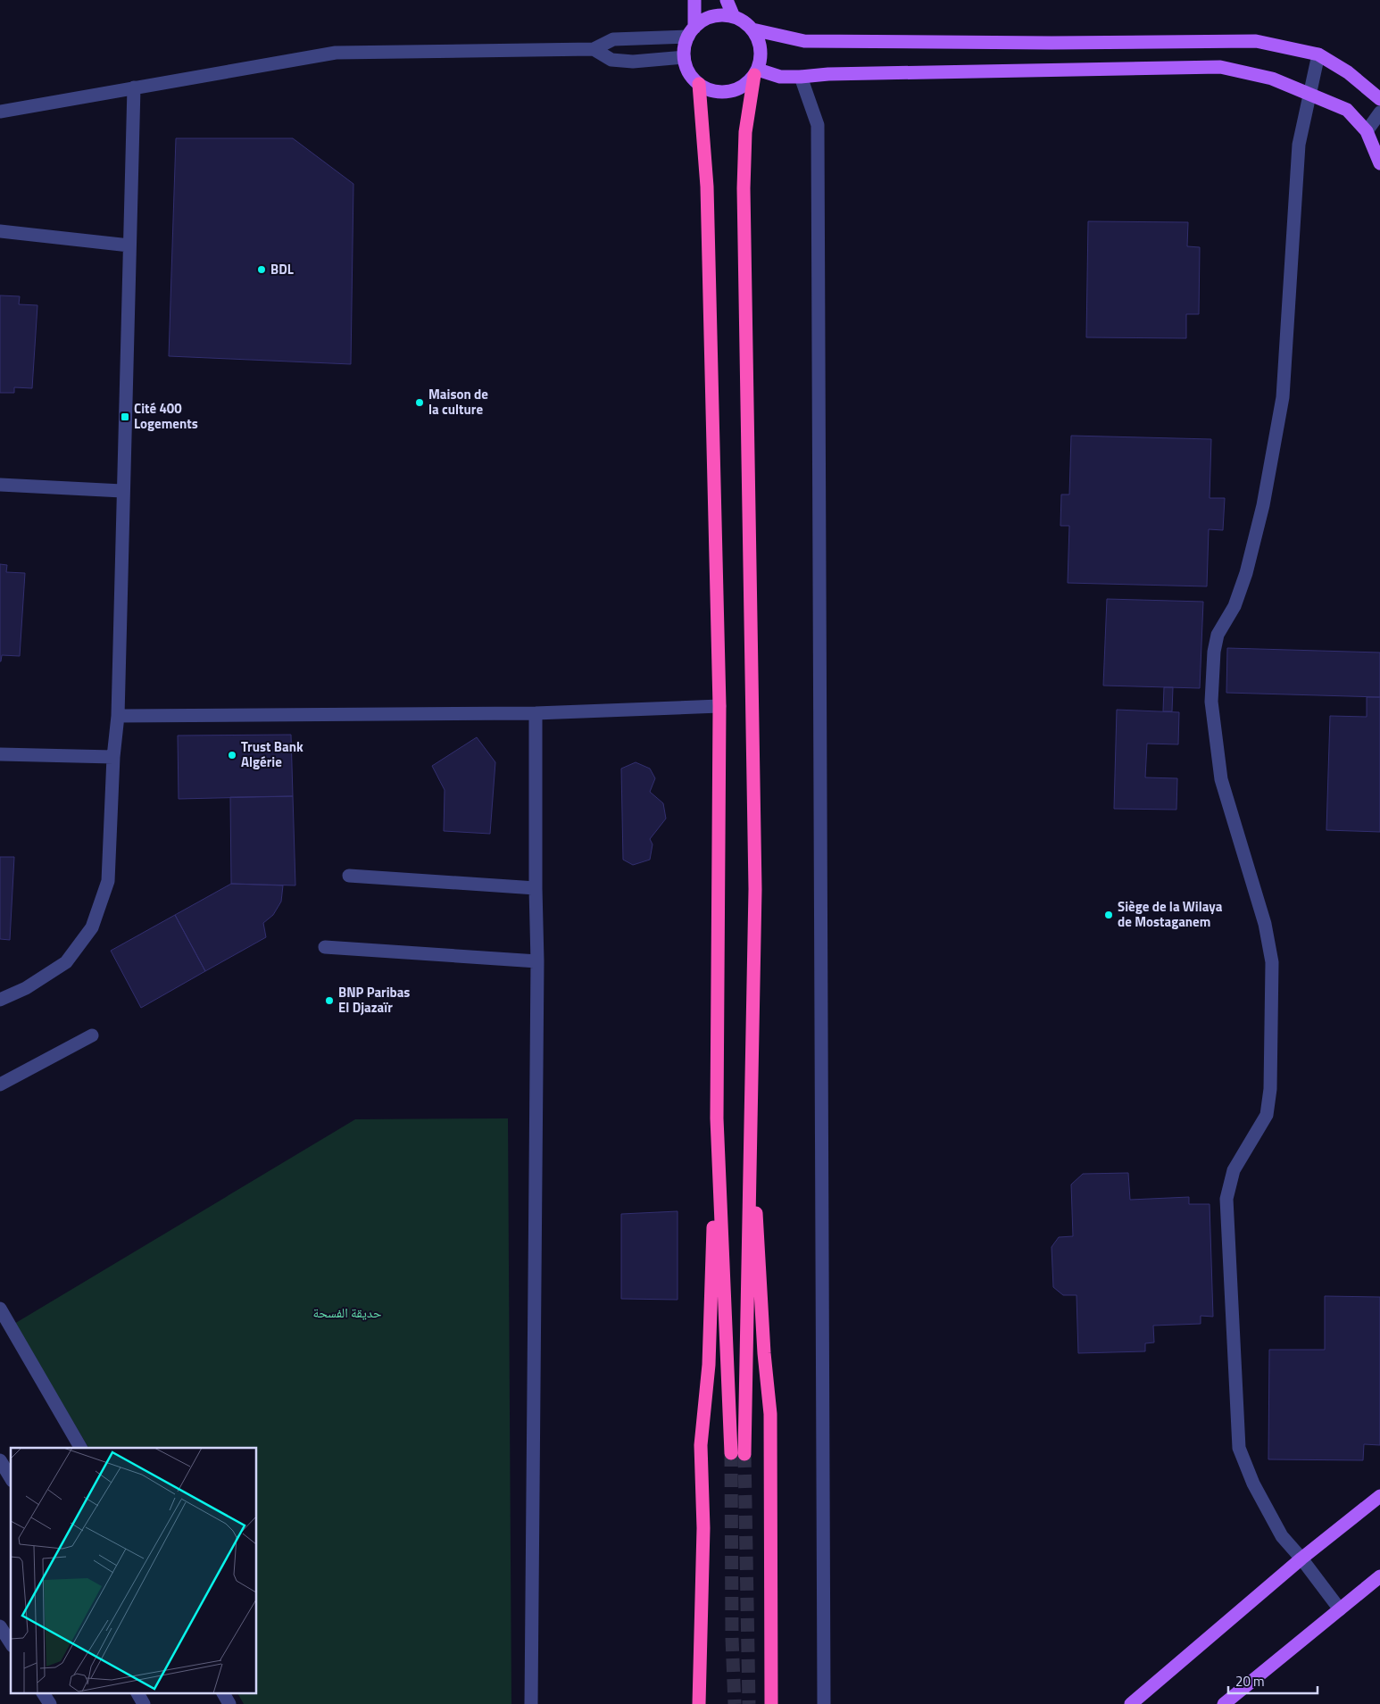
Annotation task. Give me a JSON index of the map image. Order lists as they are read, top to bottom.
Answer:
{
  "parks": ["حديقة الفسحة"],
  "places": {
    "other": [
      "BDL",
      "Maison de la culture",
      "Trust Bank Algérie",
      "Siège de la Wilaya de Mostaganem",
      "BNP Paribas El Djazaïr"
    ],
    "transit": ["Cité 400 Logements"]
  },
  "scale_bar": "20 m"
}
